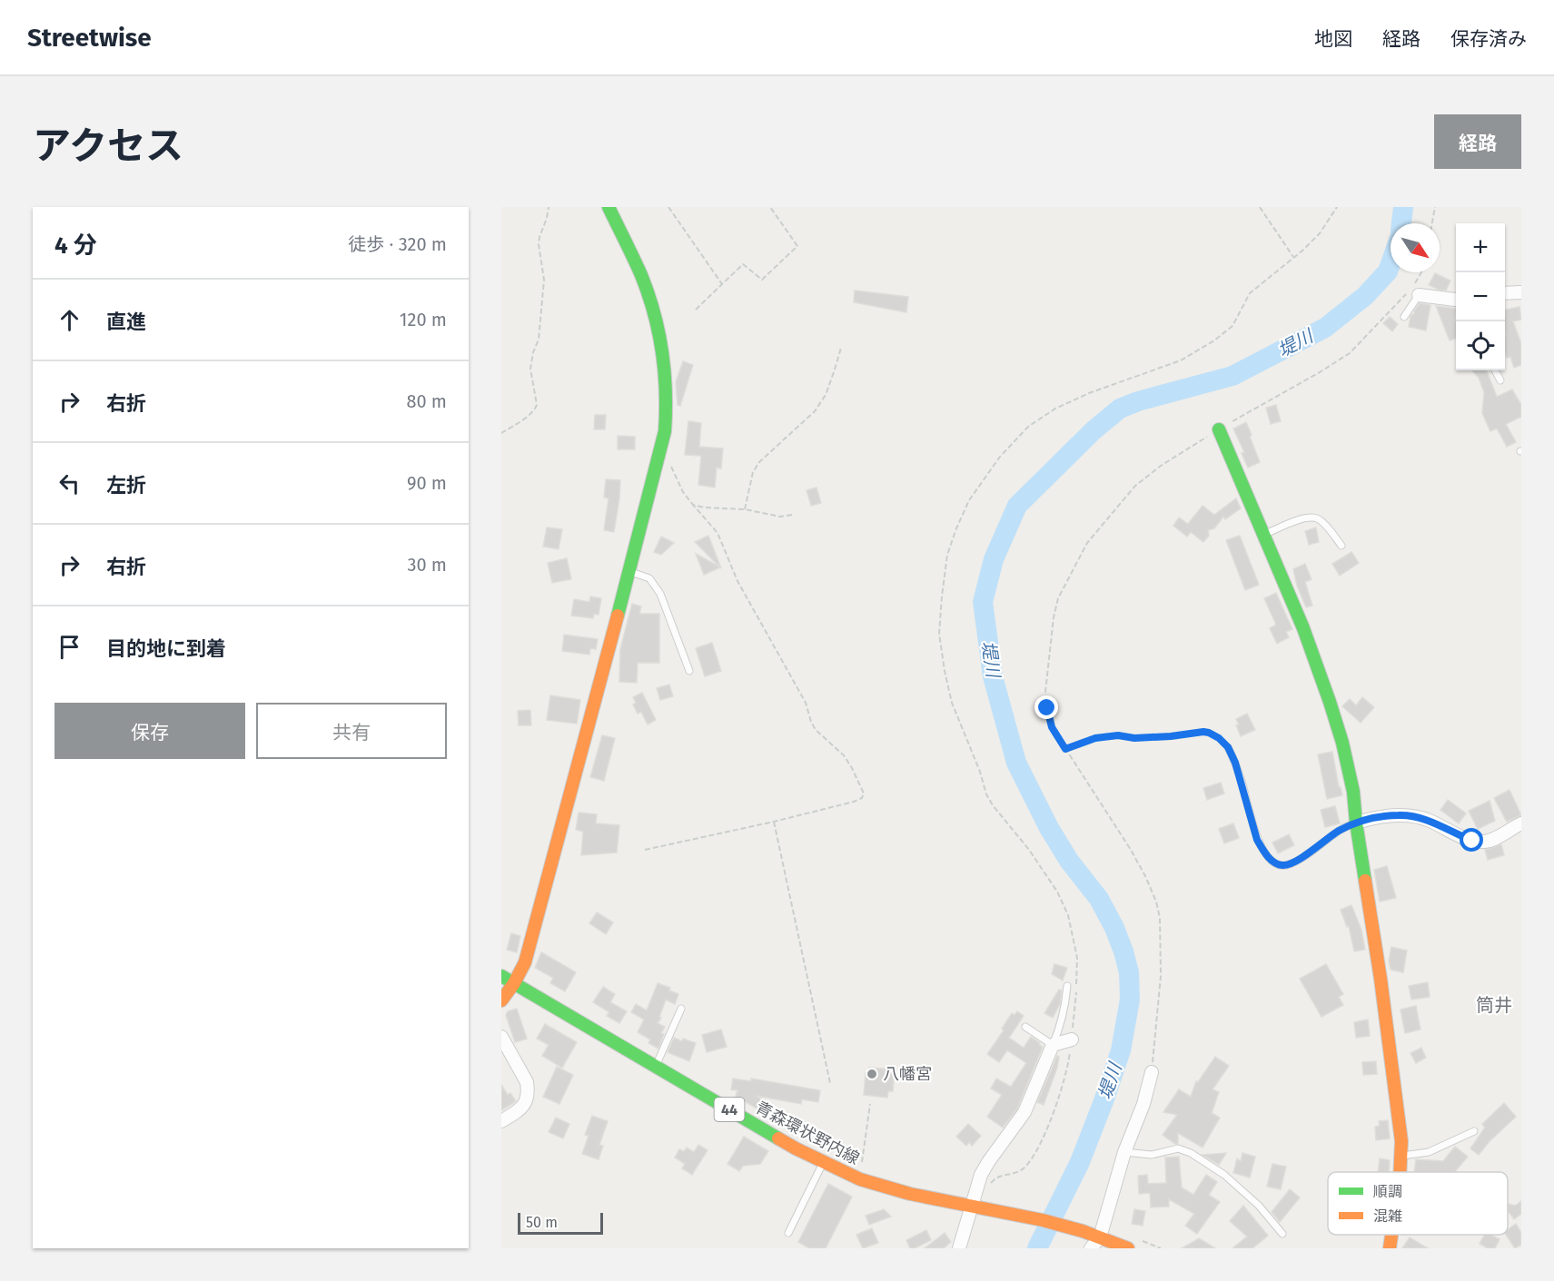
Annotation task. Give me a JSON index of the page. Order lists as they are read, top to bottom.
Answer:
{
  "streets": {
    "street": ["44", "青森環状野内線"]
  },
  "districts": ["筒井"],
  "water": ["堤川"],
  "places": ["八幡宮"],
  "legend": ["順調", "混雑"],
  "scale_bar": "50 m",
  "north": "bottom right",
  "page": {
    "header": "Streetwise",
    "nav": ["地図", "経路", "保存済み"],
    "title": "アクセス",
    "buttons": [
      "経路",
      ["保存", "共有"]
    ],
    "heading": ["4 分", "徒歩 · 320 m"],
    "map_buttons": ["+", "−"],
    "list": [
      ["直進", "120 m"],
      ["右折", "80 m"],
      ["左折", "90 m"],
      ["右折", "30 m"],
      "目的地に到着"
    ],
    "scale": "50 m"
  }
}
